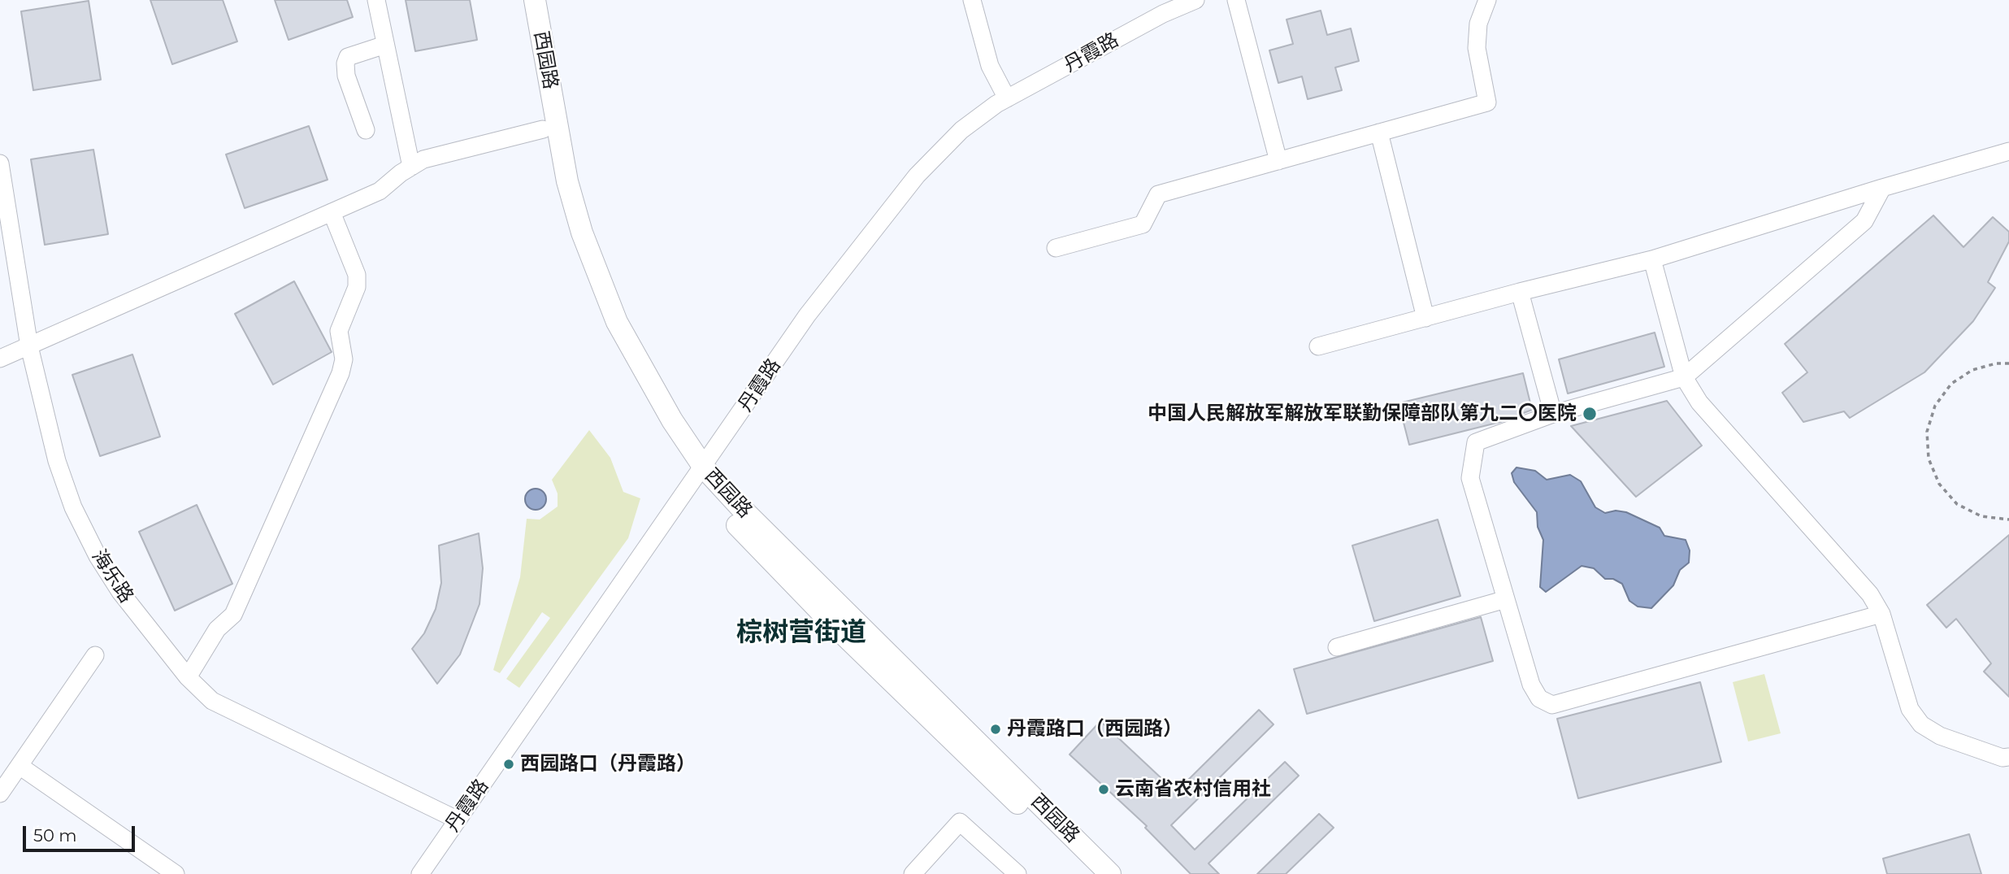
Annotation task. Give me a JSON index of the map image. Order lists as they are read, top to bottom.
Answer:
{
  "streets": {
    "main road": ["西园路"],
    "street": ["丹霞路", "海乐路"]
  },
  "crossings": [
    ["丹霞路", "西园路"],
    ["丹霞路", "海乐路"]
  ],
  "districts": ["棕树营街道"],
  "places": [
    "中国人民解放军解放军联勤保障部队第九二〇医院",
    "丹霞路口（西园路）",
    "西园路口（丹霞路）",
    "云南省农村信用社"
  ],
  "scale_bar": "50 m"
}
